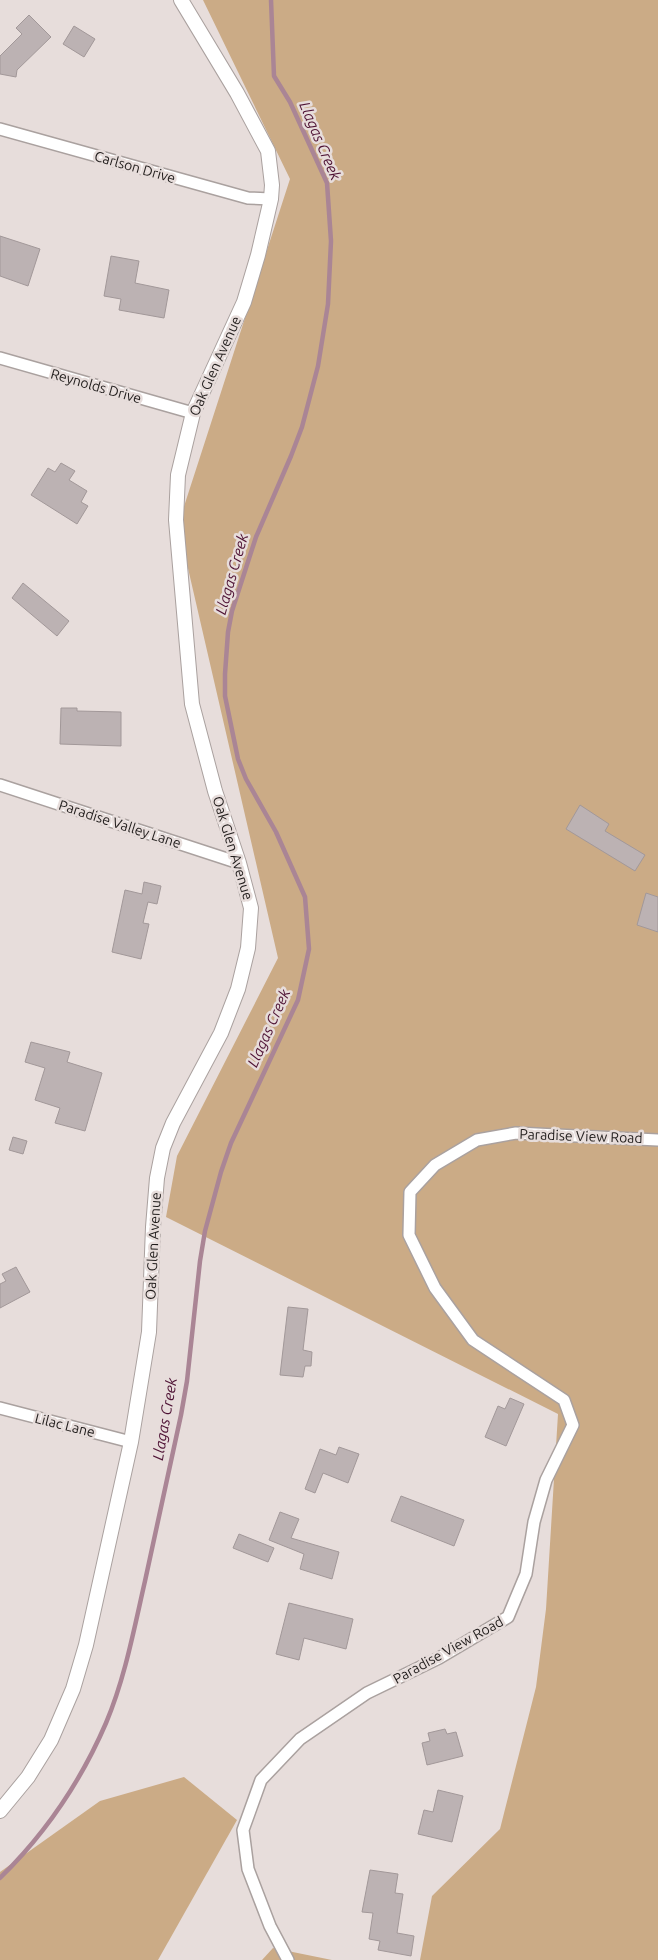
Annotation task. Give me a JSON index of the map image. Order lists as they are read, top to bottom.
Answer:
{
  "streets": {
    "street": [
      "Carlson Drive",
      "Oak Glen Avenue",
      "Reynolds Drive",
      "Paradise Valley Lane",
      "Paradise View Road",
      "Lilac Lane"
    ]
  },
  "crossings": [
    ["Carlson Drive", "Oak Glen Avenue"],
    ["Oak Glen Avenue", "Reynolds Drive"],
    ["Oak Glen Avenue", "Paradise Valley Lane"],
    ["Oak Glen Avenue", "Lilac Lane"]
  ],
  "water": ["Llagas Creek"]
}
